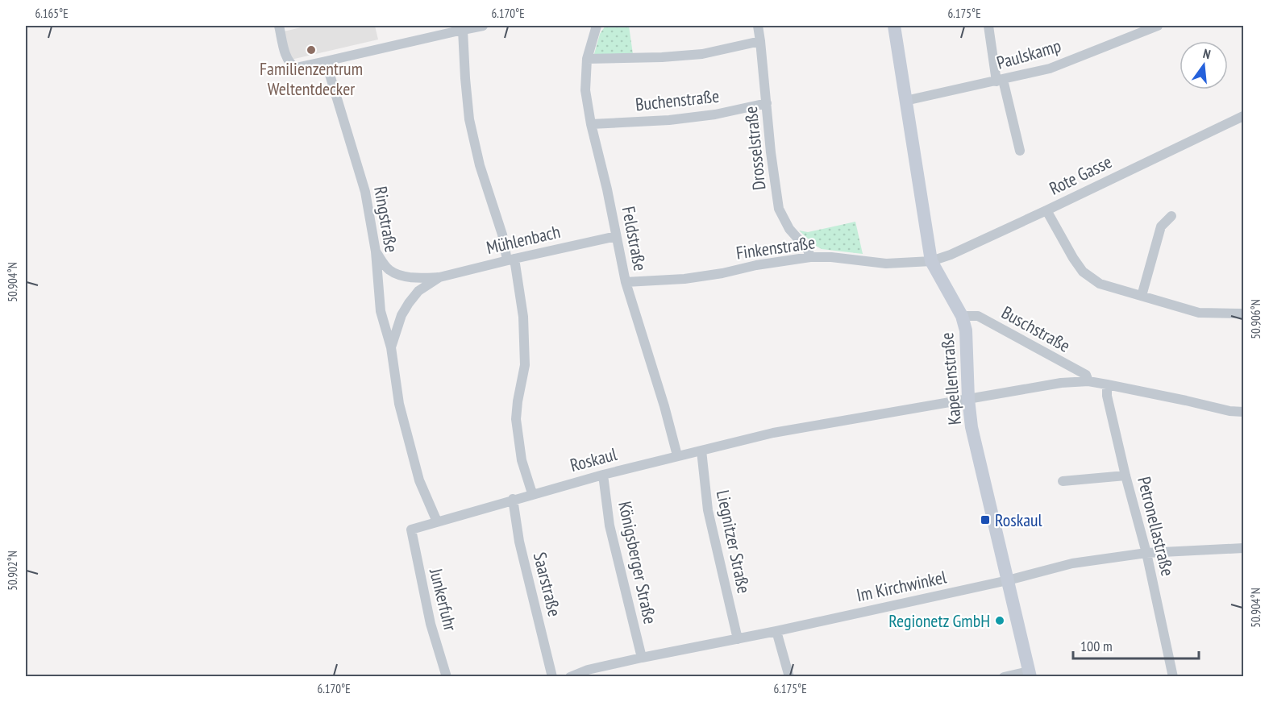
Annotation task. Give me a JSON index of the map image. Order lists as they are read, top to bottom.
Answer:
{
  "streets": {
    "street": [
      "Paulskamp",
      "Buchenstraße",
      "Drosselstraße",
      "Rote Gasse",
      "Ringstraße",
      "Feldstraße",
      "Mühlenbach",
      "Finkenstraße",
      "Buschstraße",
      "Kapellenstraße",
      "Roskaul",
      "Petronellastraße",
      "Liegnitzer Straße",
      "Königsberger Straße",
      "Saarstraße",
      "Im Kirchwinkel",
      "Junkerfuhr"
    ]
  },
  "crossings": [
    ["Paulskamp", "Kapellenstraße"],
    ["Buchenstraße", "Drosselstraße"],
    ["Buchenstraße", "Feldstraße"],
    ["Drosselstraße", "Finkenstraße"],
    ["Rote Gasse", "Finkenstraße"],
    ["Rote Gasse", "Kapellenstraße"],
    ["Ringstraße", "Mühlenbach"],
    ["Ringstraße", "Roskaul"],
    ["Feldstraße", "Mühlenbach"],
    ["Feldstraße", "Finkenstraße"],
    ["Feldstraße", "Roskaul"],
    ["Finkenstraße", "Kapellenstraße"],
    ["Buschstraße", "Kapellenstraße"],
    ["Buschstraße", "Roskaul"],
    ["Kapellenstraße", "Roskaul"],
    ["Kapellenstraße", "Im Kirchwinkel"],
    ["Roskaul", "Petronellastraße"],
    ["Roskaul", "Liegnitzer Straße"],
    ["Roskaul", "Königsberger Straße"],
    ["Roskaul", "Saarstraße"],
    ["Roskaul", "Junkerfuhr"],
    ["Petronellastraße", "Im Kirchwinkel"],
    ["Liegnitzer Straße", "Im Kirchwinkel"],
    ["Königsberger Straße", "Im Kirchwinkel"]
  ],
  "places": {
    "other": ["Familienzentrum Weltentdecker", "Regionetz GmbH"],
    "transit": ["Roskaul"]
  },
  "scale_bar": "100 m",
  "north": "top",
  "coordinates": [
    "6.165°E",
    "6.170°E",
    "6.175°E",
    "50.904°N",
    "50.906°N",
    "50.902°N"
  ]
}
